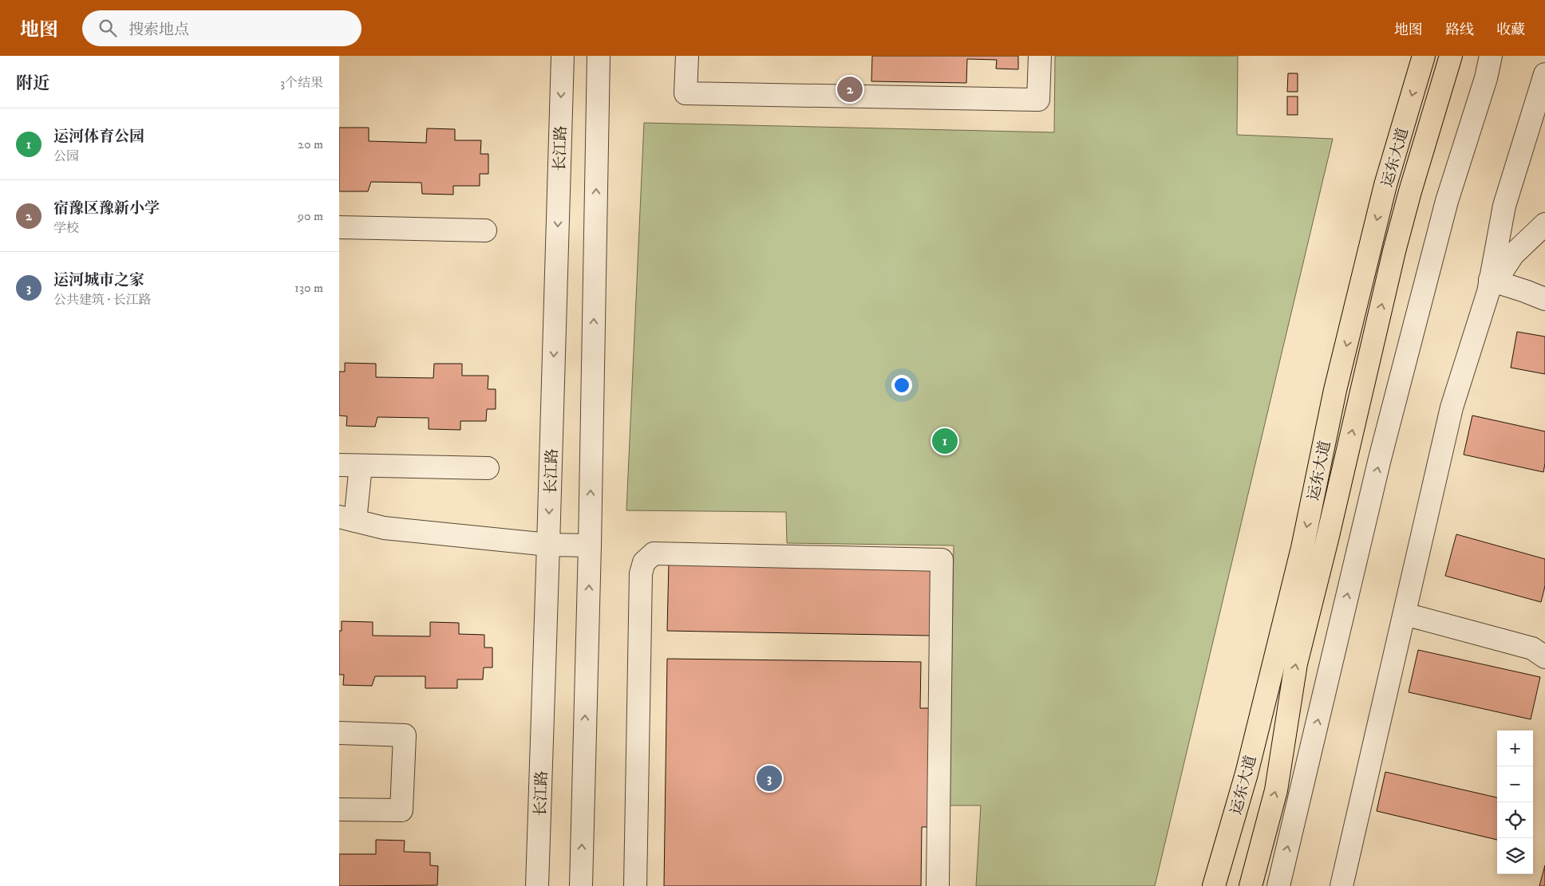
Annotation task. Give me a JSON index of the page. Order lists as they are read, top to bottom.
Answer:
{
  "streets": {
    "main road": ["运东大道"],
    "street": ["长江路"]
  },
  "page": {
    "header": "地图",
    "search": "搜索地点",
    "nav": ["地图", "路线", "收藏"],
    "heading": ["附近", "3个结果"],
    "pins": ["2", "1", "3"],
    "list": [
      {
        "mark": "1",
        "name": "运河体育公园",
        "note": "公园",
        "value": "20 m"
      },
      {
        "mark": "2",
        "name": "宿豫区豫新小学",
        "note": "学校",
        "value": "90 m"
      },
      {
        "mark": "3",
        "name": "运河城市之家",
        "note": "公共建筑 · 长江路",
        "value": "130 m"
      }
    ],
    "map_buttons": ["+", "−"]
  }
}
